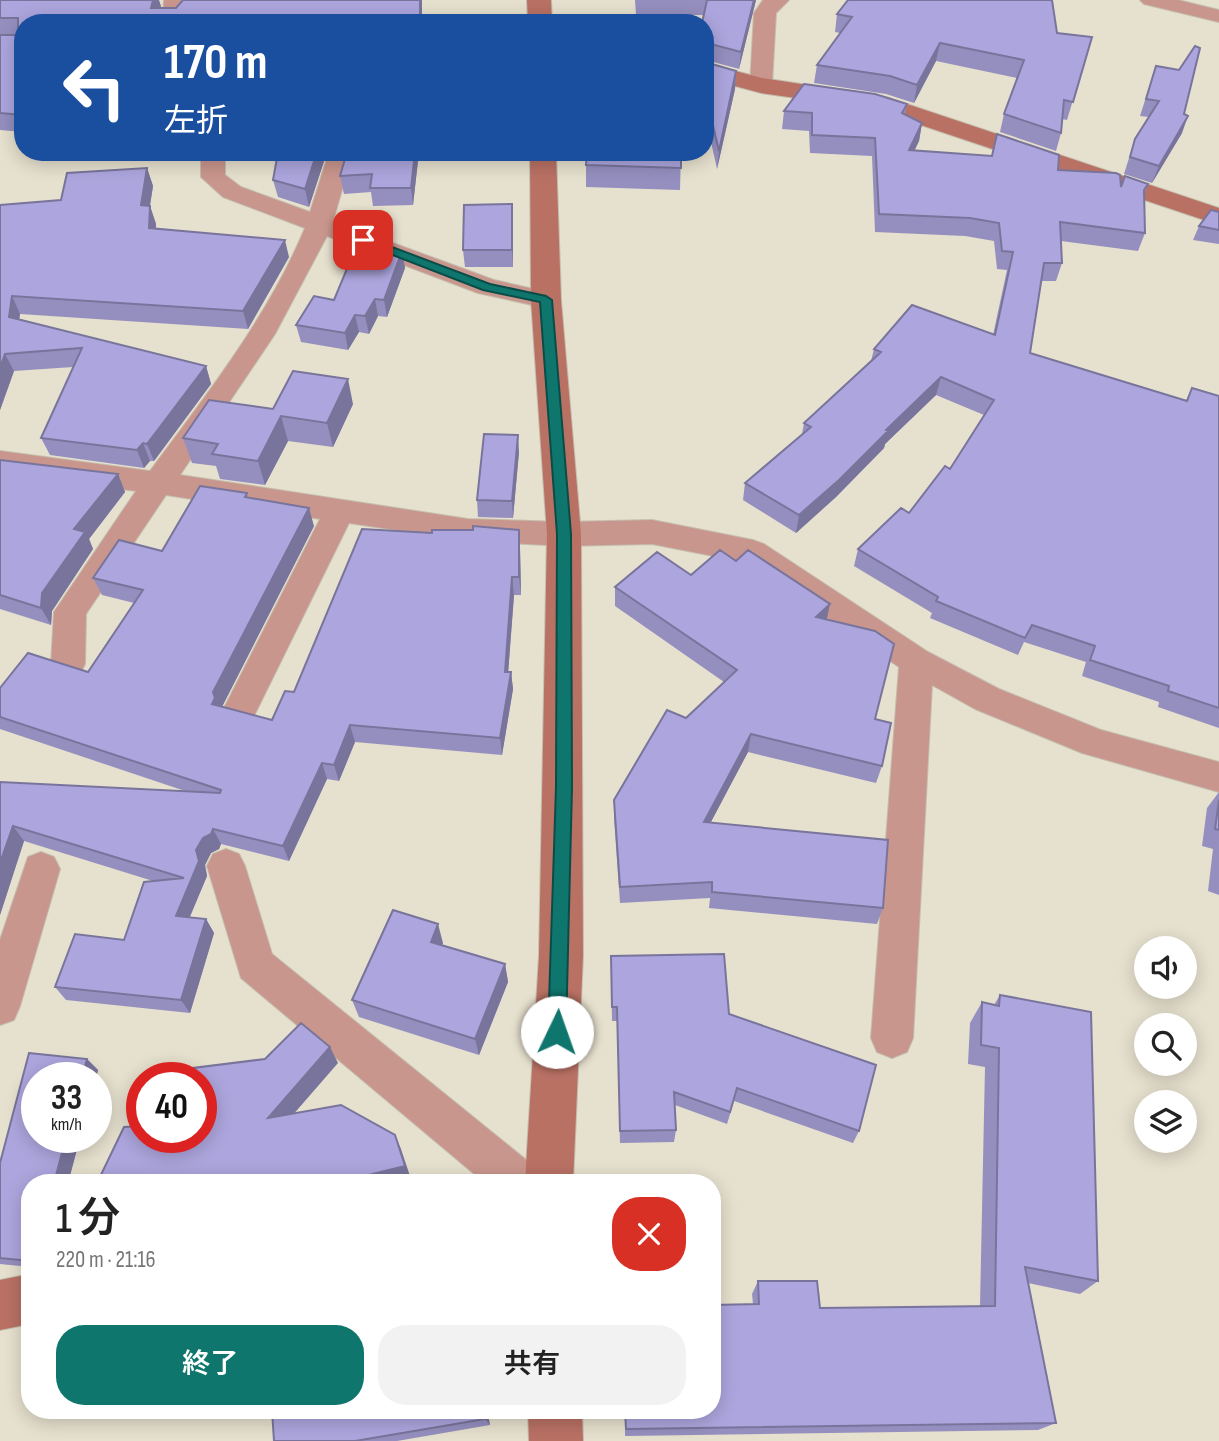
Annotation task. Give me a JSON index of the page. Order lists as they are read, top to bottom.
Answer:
{
  "page": {
    "turn": ["170 m", "左折"],
    "speed": "33 km/h",
    "limit": "40",
    "heading": ["1 分", "220 m · 21:16"],
    "buttons": ["終了", "共有"]
  }
}
